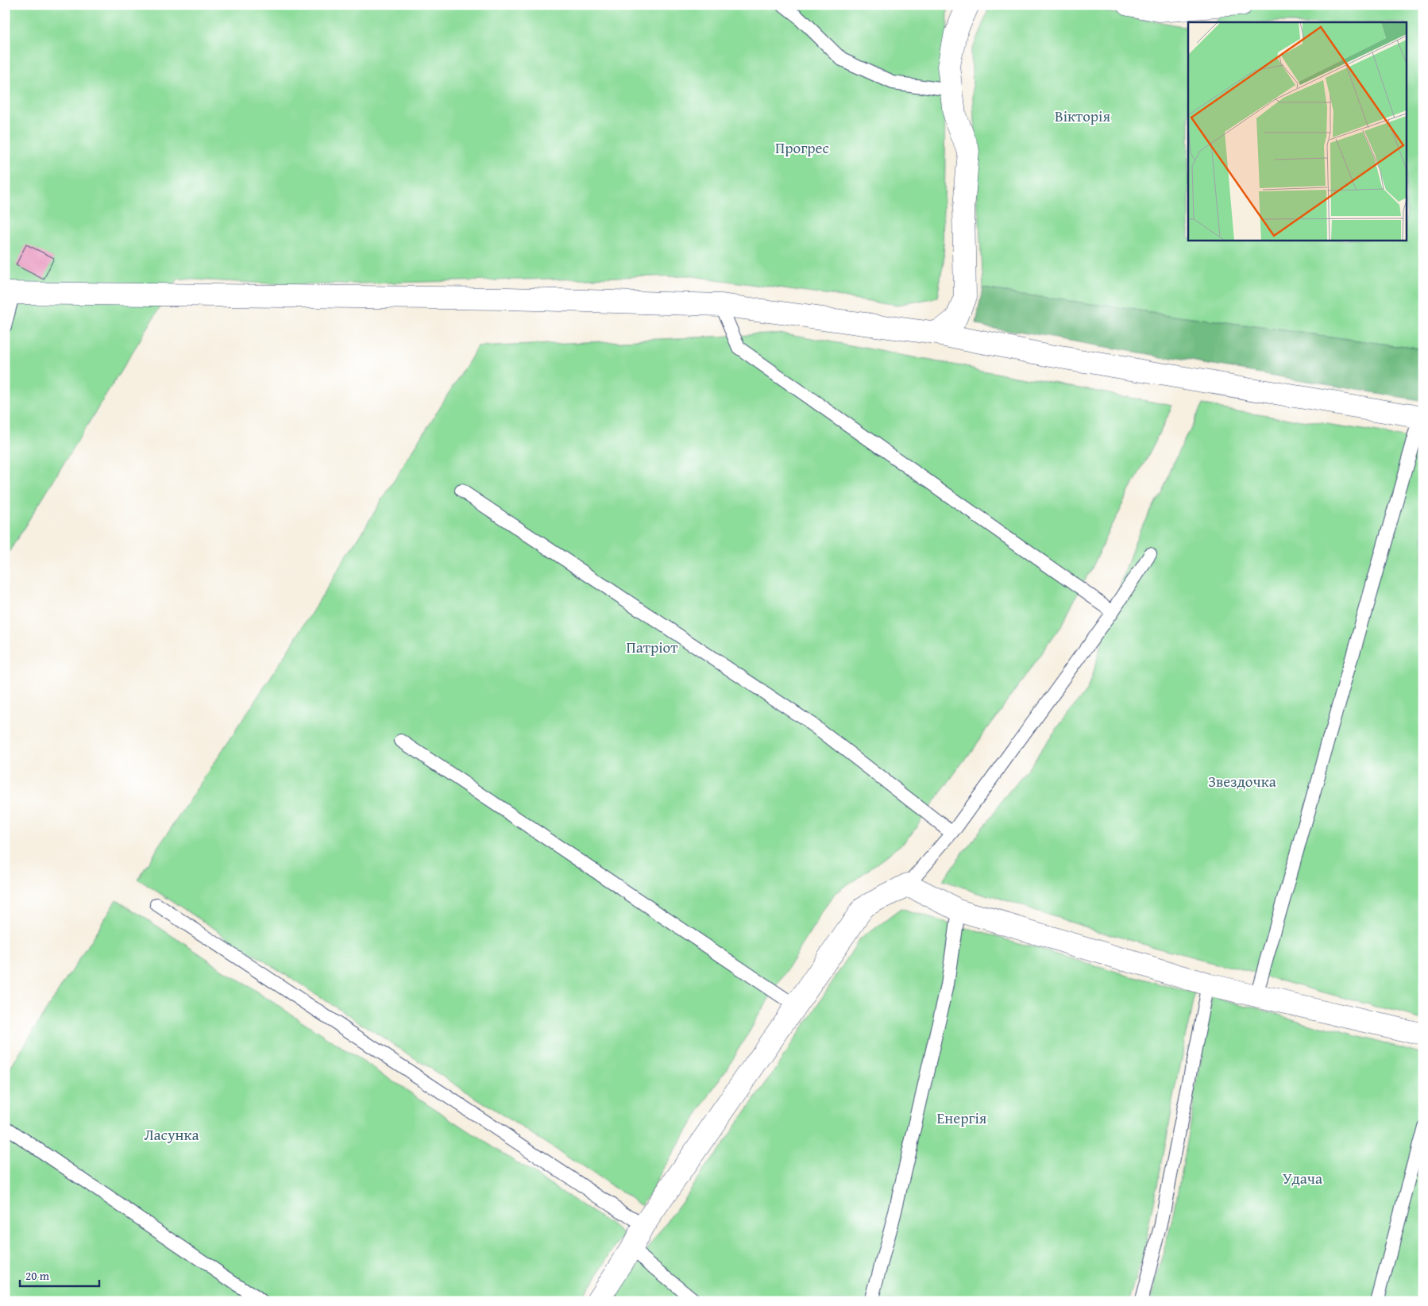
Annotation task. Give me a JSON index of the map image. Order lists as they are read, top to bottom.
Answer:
{
  "parks": [
    "Вікторія",
    "Прогрес",
    "Патріот",
    "Звездочка",
    "Енергія",
    "Ласунка",
    "Удача"
  ],
  "scale_bar": "20 m"
}
